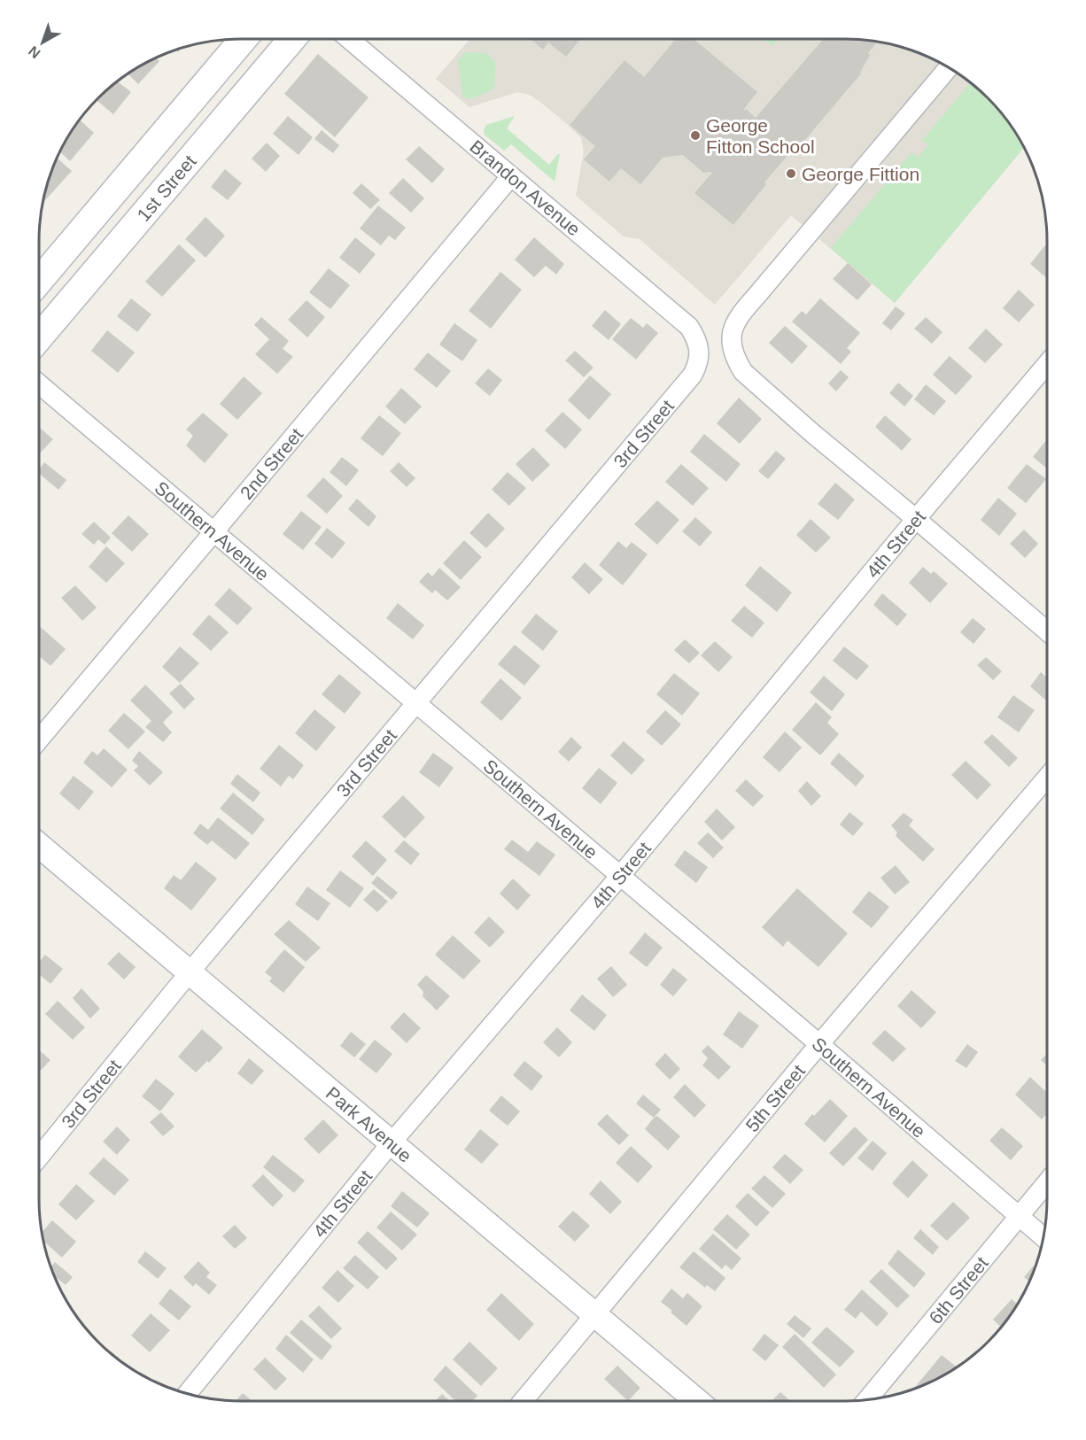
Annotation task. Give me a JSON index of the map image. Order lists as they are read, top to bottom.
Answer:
{
  "streets": {
    "main road": ["1st Street"],
    "street": [
      "Brandon Avenue",
      "3rd Street",
      "2nd Street",
      "Southern Avenue",
      "4th Street",
      "5th Street",
      "Park Avenue",
      "6th Street"
    ]
  },
  "crossings": [
    ["Brandon Avenue", "3rd Street"],
    ["Brandon Avenue", "2nd Street"],
    ["3rd Street", "Southern Avenue"],
    ["3rd Street", "Park Avenue"],
    ["2nd Street", "Southern Avenue"],
    ["Southern Avenue", "4th Street"],
    ["Southern Avenue", "5th Street"],
    ["Southern Avenue", "6th Street"],
    ["4th Street", "Park Avenue"],
    ["5th Street", "Park Avenue"]
  ],
  "places": ["George Fitton School", "George Fittion"],
  "north": "bottom left"
}
